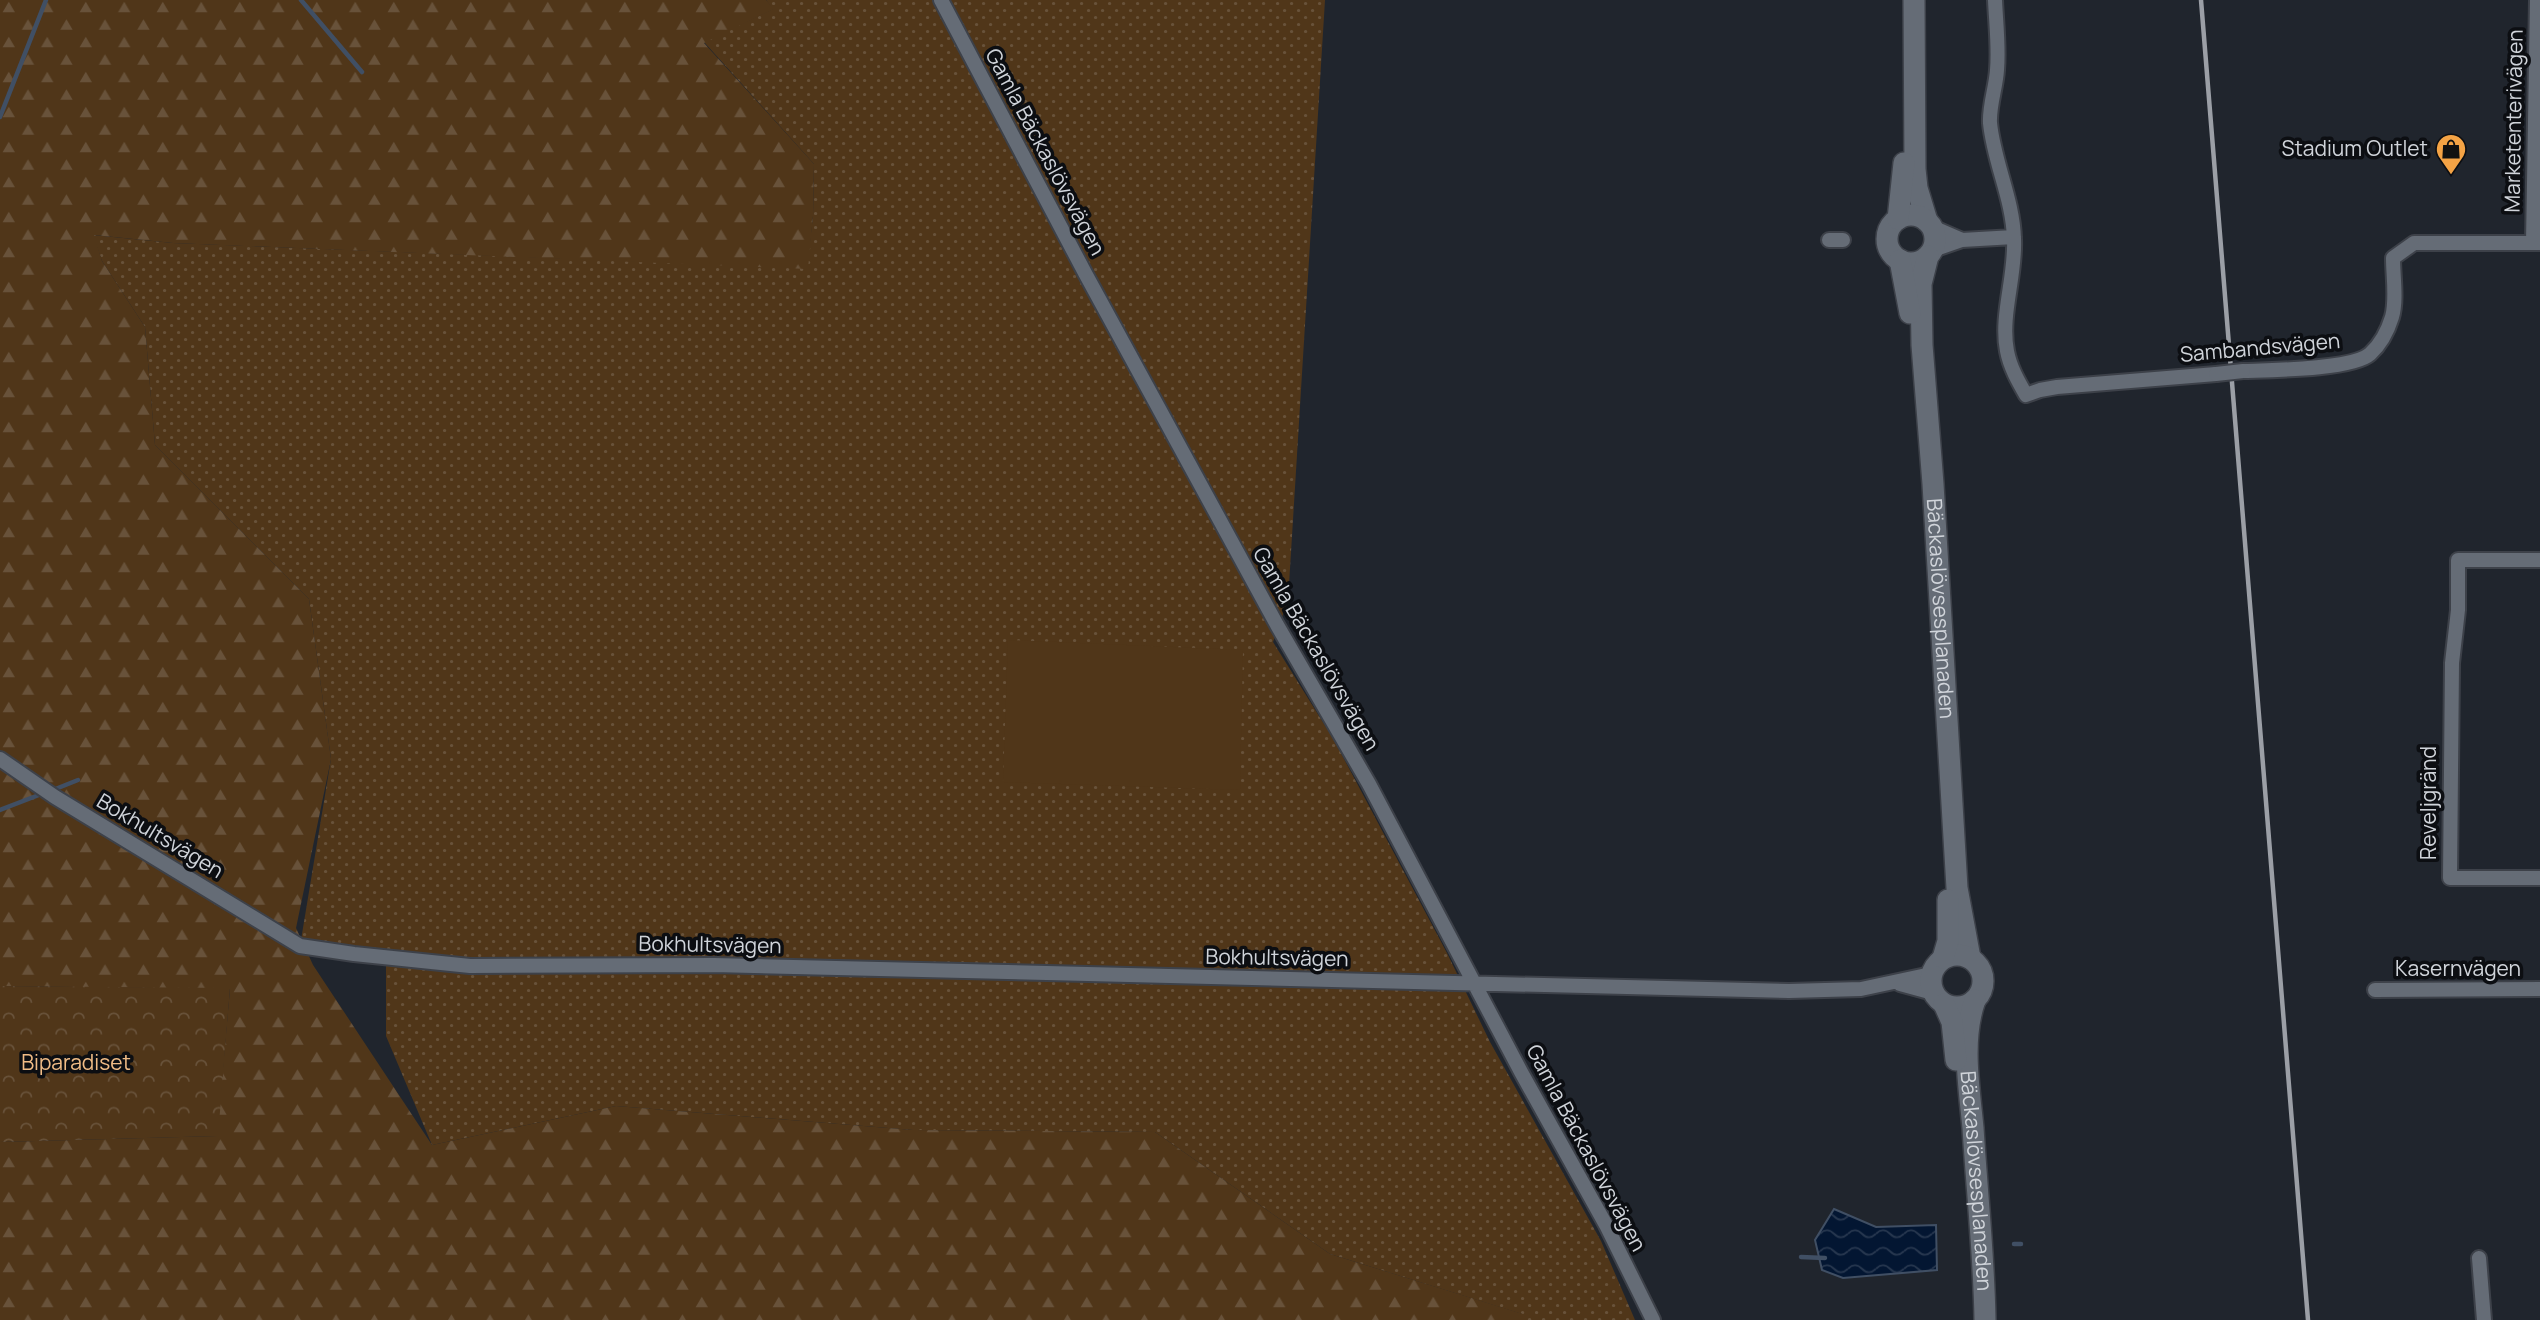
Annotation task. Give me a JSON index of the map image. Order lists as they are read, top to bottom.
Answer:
{
  "streets": {
    "street": [
      "Marketenterivägen",
      "Gamla Bäckaslövsvägen",
      "Sambandsvägen",
      "Bäckaslövsesplanaden",
      "Reveljgränd",
      "Bokhultsvägen",
      "Kasernvägen"
    ]
  },
  "crossings": [
    ["Marketenterivägen", "Sambandsvägen"],
    ["Gamla Bäckaslövsvägen", "Bokhultsvägen"],
    ["Bäckaslövsesplanaden", "Bokhultsvägen"]
  ],
  "parks": ["Biparadiset"],
  "places": {
    "shop": ["Stadium Outlet"]
  }
}
